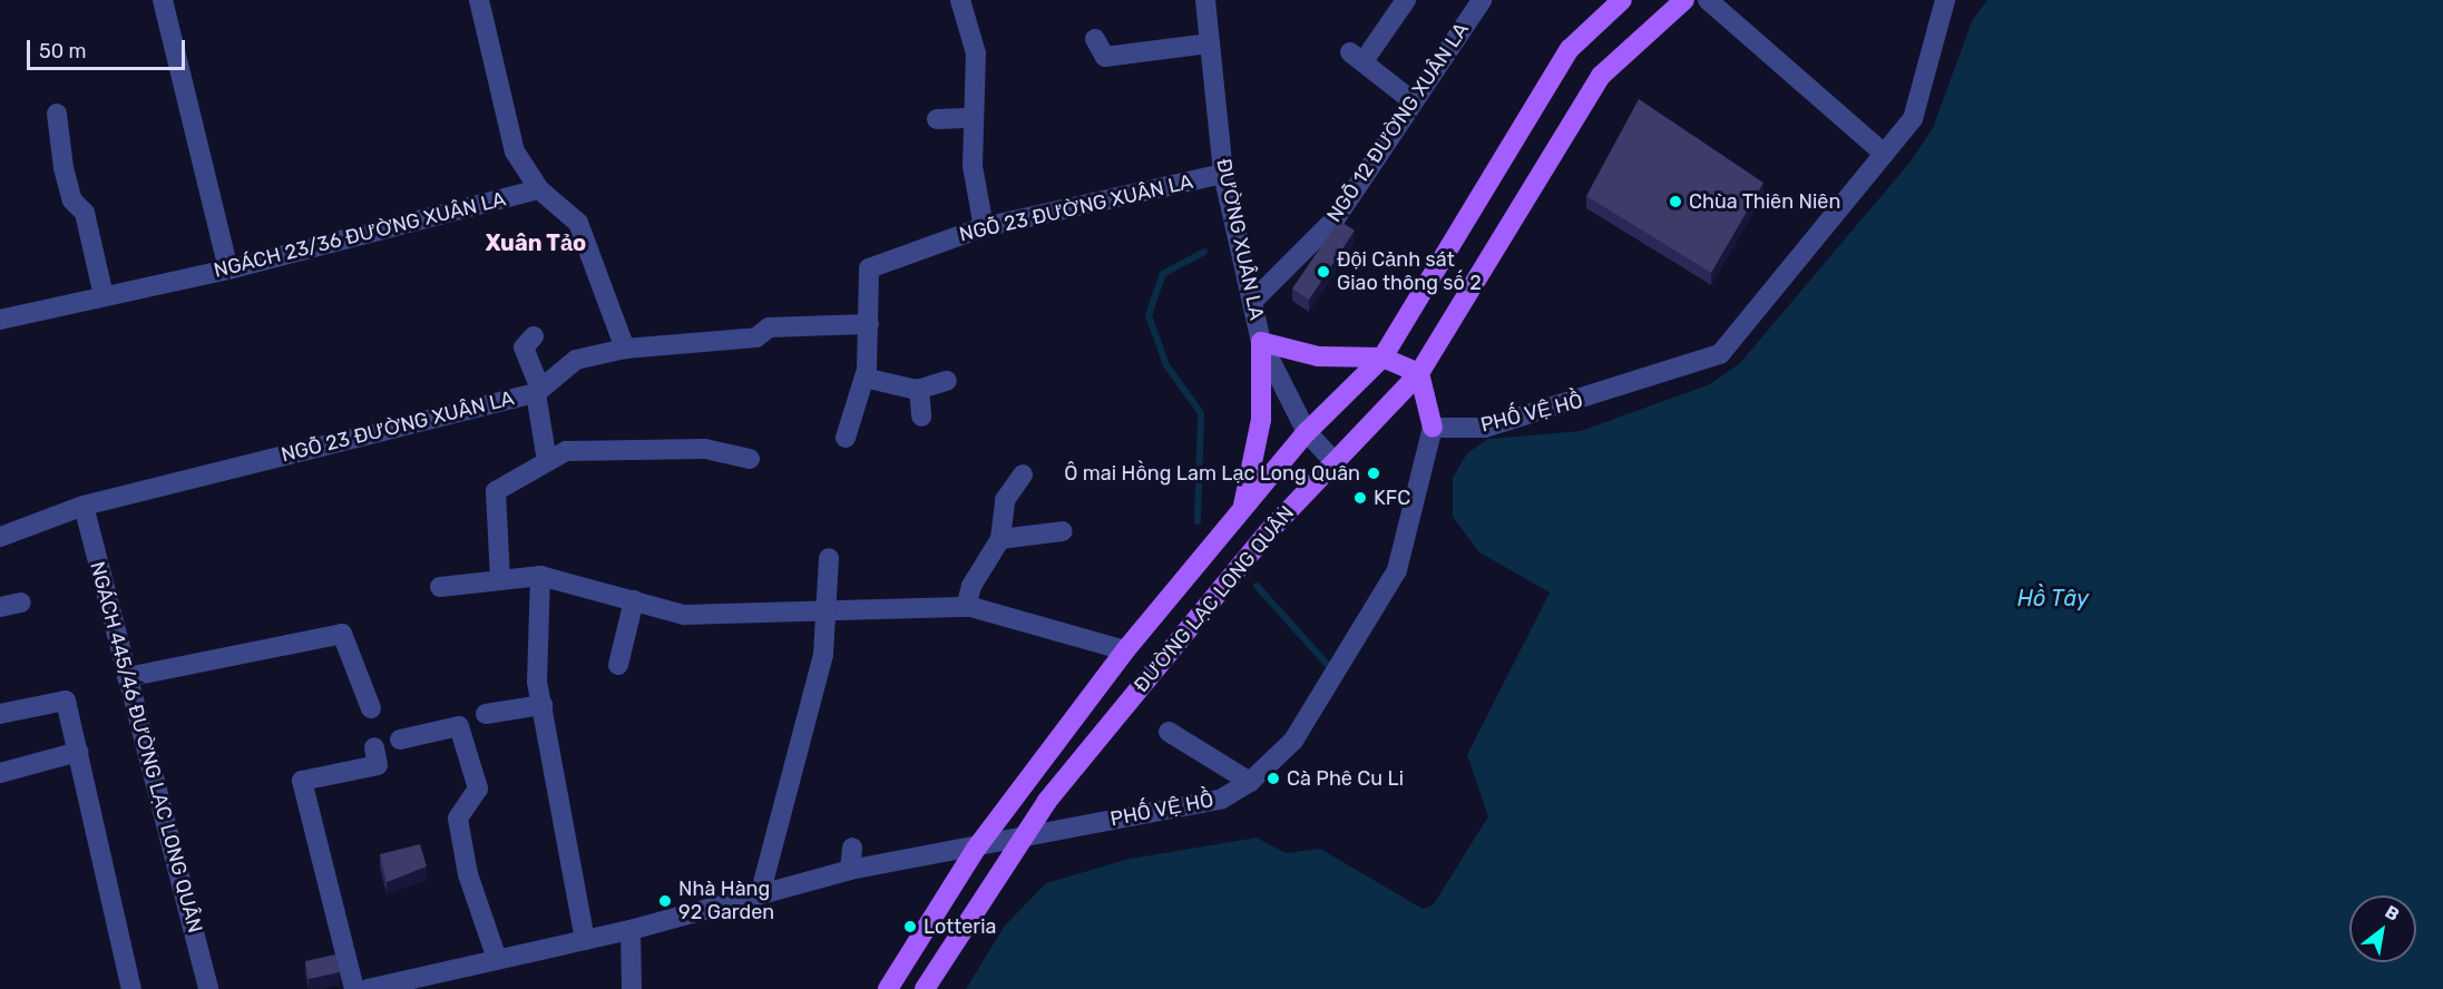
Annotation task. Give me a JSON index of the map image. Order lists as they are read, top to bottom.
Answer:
{
  "streets": {
    "main road": ["ĐƯỜNG LẠC LONG QUÂN"],
    "street": [
      "NGÕ 12 ĐƯỜNG XUÂN LA",
      "NGÕ 23 ĐƯỜNG XUÂN LA",
      "NGÁCH 23/36 ĐƯỜNG XUÂN LA",
      "ĐƯỜNG XUÂN LA",
      "PHỐ VỆ HỒ",
      "NGÁCH 445/46 ĐƯỜNG LẠC LONG QUÂN"
    ]
  },
  "crossings": [
    ["NGÕ 12 ĐƯỜNG XUÂN LA", "ĐƯỜNG XUÂN LA"],
    ["NGÕ 23 ĐƯỜNG XUÂN LA", "ĐƯỜNG XUÂN LA"],
    ["NGÕ 23 ĐƯỜNG XUÂN LA", "NGÁCH 445/46 ĐƯỜNG LẠC LONG QUÂN"],
    ["ĐƯỜNG XUÂN LA", "ĐƯỜNG LẠC LONG QUÂN"],
    ["PHỐ VỆ HỒ", "ĐƯỜNG LẠC LONG QUÂN"]
  ],
  "districts": ["Xuân Tảo"],
  "water": ["Hồ Tây"],
  "places": [
    "Chùa Thiên Niên",
    "Đội Cảnh sát Giao thông số 2",
    "Ô mai Hồng Lam Lạc Long Quân",
    "KFC",
    "Cà Phê Cu Li",
    "Nhà Hàng 92 Garden",
    "Lotteria"
  ],
  "scale_bar": "50 m",
  "north": "top right"
}
